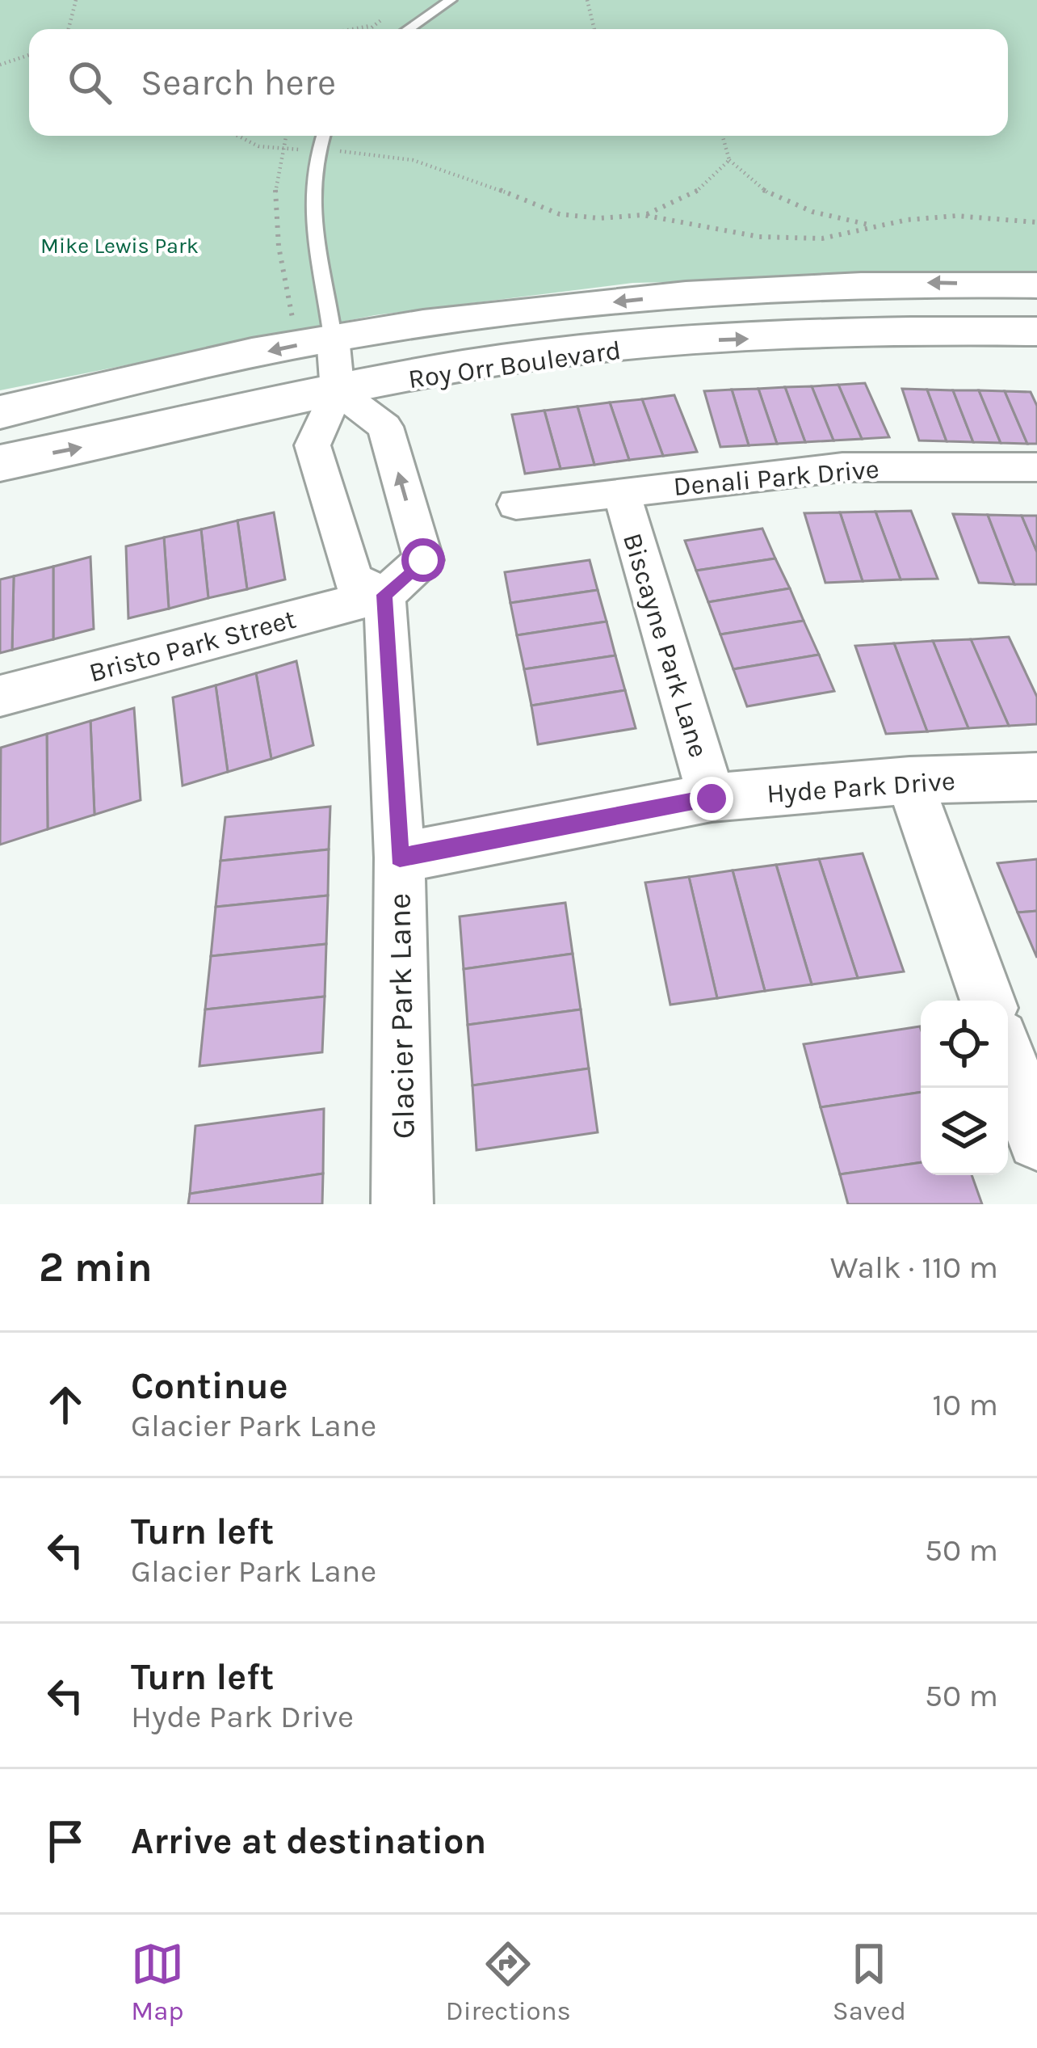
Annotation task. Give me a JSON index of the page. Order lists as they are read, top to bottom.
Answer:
{
  "streets": {
    "main road": ["Roy Orr Boulevard"],
    "street": [
      "Denali Park Drive",
      "Bristo Park Street",
      "Biscayne Park Lane",
      "Hyde Park Drive",
      "Glacier Park Lane"
    ]
  },
  "crossings": [
    ["Denali Park Drive", "Biscayne Park Lane"],
    ["Bristo Park Street", "Glacier Park Lane"],
    ["Biscayne Park Lane", "Hyde Park Drive"],
    ["Hyde Park Drive", "Glacier Park Lane"]
  ],
  "parks": ["Mike Lewis Park"],
  "page": {
    "search": "Search here",
    "heading": ["2 min", "Walk · 110 m"],
    "list": [
      ["Continue", "Glacier Park Lane", "10 m"],
      ["Turn left", "Glacier Park Lane", "50 m"],
      ["Turn left", "Hyde Park Drive", "50 m"],
      "Arrive at destination"
    ],
    "nav": ["Map", "Directions", "Saved"]
  }
}
